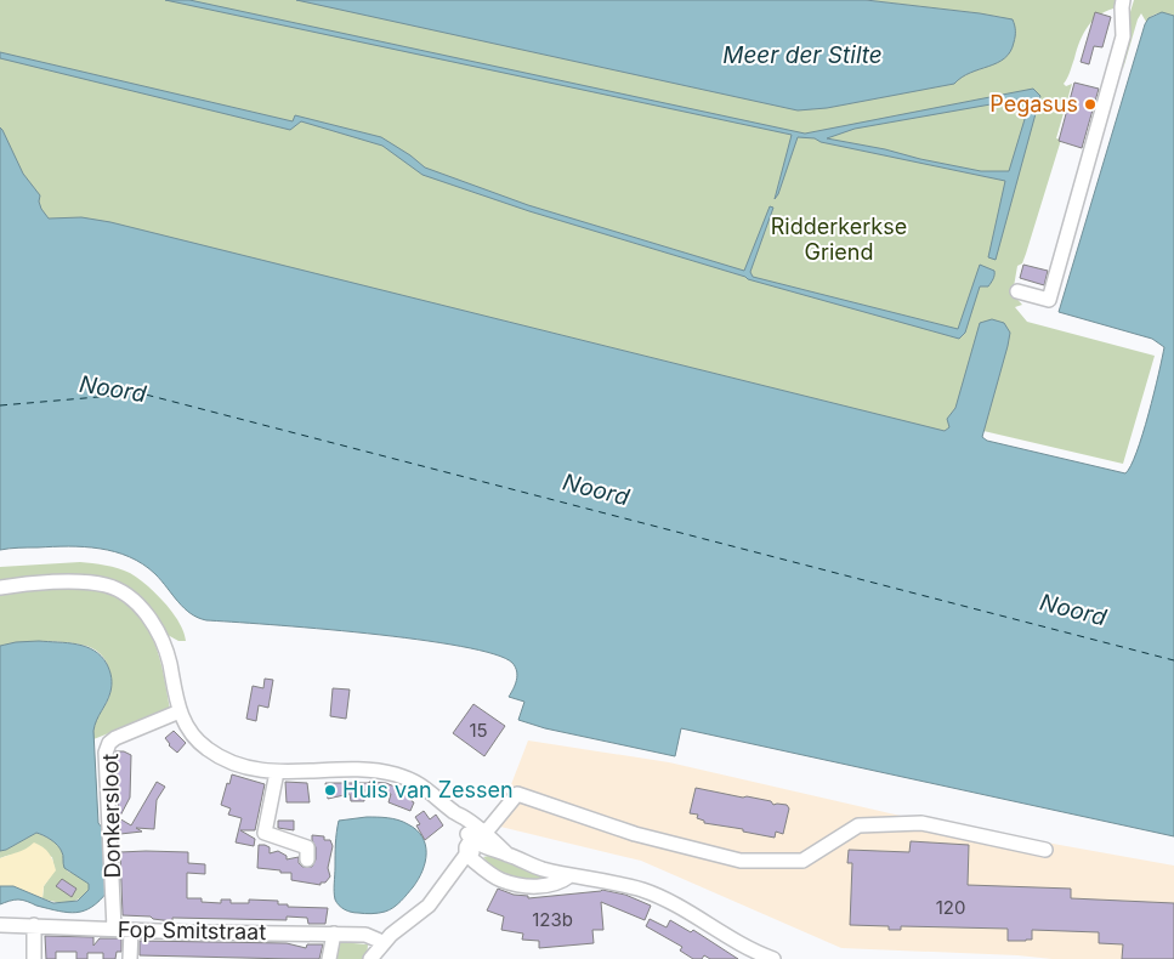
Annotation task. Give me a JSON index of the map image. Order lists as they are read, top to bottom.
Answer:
{
  "streets": {
    "street": ["Donkersloot", "Fop Smitstraat"]
  },
  "crossings": [
    ["Donkersloot", "Fop Smitstraat"]
  ],
  "water": ["Meer der Stilte", "Noord"],
  "parks": ["Ridderkerkse Griend"],
  "places": ["Pegasus", "Huis van Zessen"],
  "house_numbers": ["15", "120", "123b"]
}
